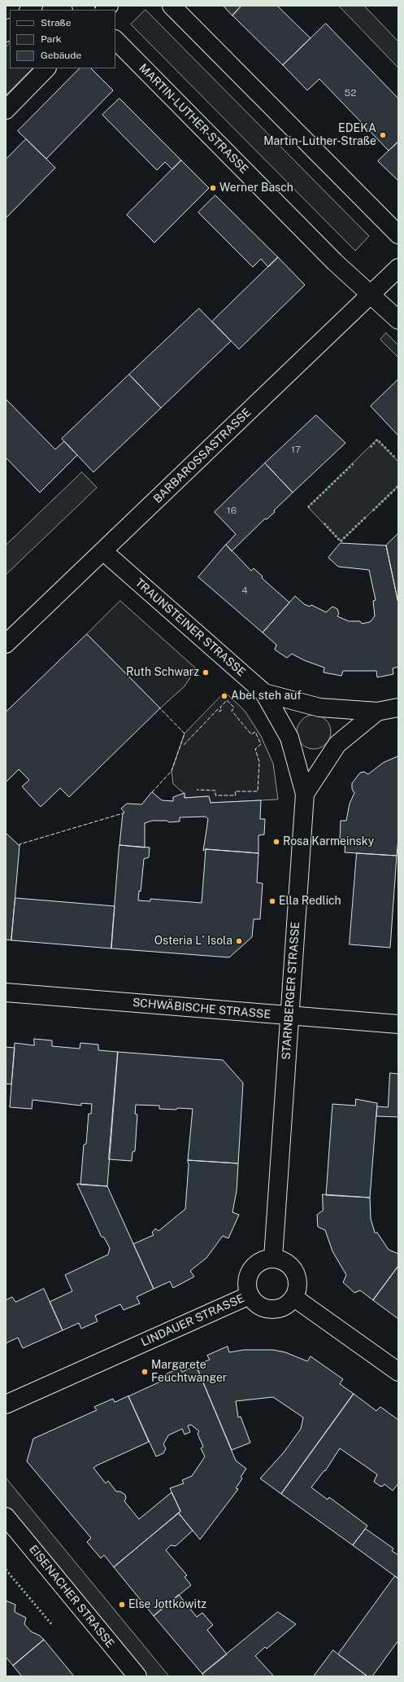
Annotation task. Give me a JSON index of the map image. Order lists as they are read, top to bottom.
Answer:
{
  "streets": {
    "street": [
      "MARTIN-LUTHER-STRASSE",
      "BARBAROSSASTRASSE",
      "TRAUNSTEINER STRASSE",
      "STARNBERGER STRASSE",
      "SCHWÄBISCHE STRASSE",
      "LINDAUER STRASSE",
      "EISENACHER STRASSE"
    ]
  },
  "crossings": [
    ["MARTIN-LUTHER-STRASSE", "BARBAROSSASTRASSE"],
    ["BARBAROSSASTRASSE", "TRAUNSTEINER STRASSE"],
    ["TRAUNSTEINER STRASSE", "STARNBERGER STRASSE"],
    ["STARNBERGER STRASSE", "SCHWÄBISCHE STRASSE"],
    ["STARNBERGER STRASSE", "LINDAUER STRASSE"]
  ],
  "places": [
    "EDEKA Martin-Luther-Straße",
    "Werner Basch",
    "Ruth Schwarz",
    "Abel steh auf",
    "Rosa Karmeinsky",
    "Ella Redlich",
    "Osteria L' Isola",
    "Margarete Feuchtwanger",
    "Else Jottkowitz"
  ],
  "house_numbers": [
    "52",
    "17",
    "16",
    "4"
  ],
  "legend": ["Straße", "Park", "Gebäude"]
}
